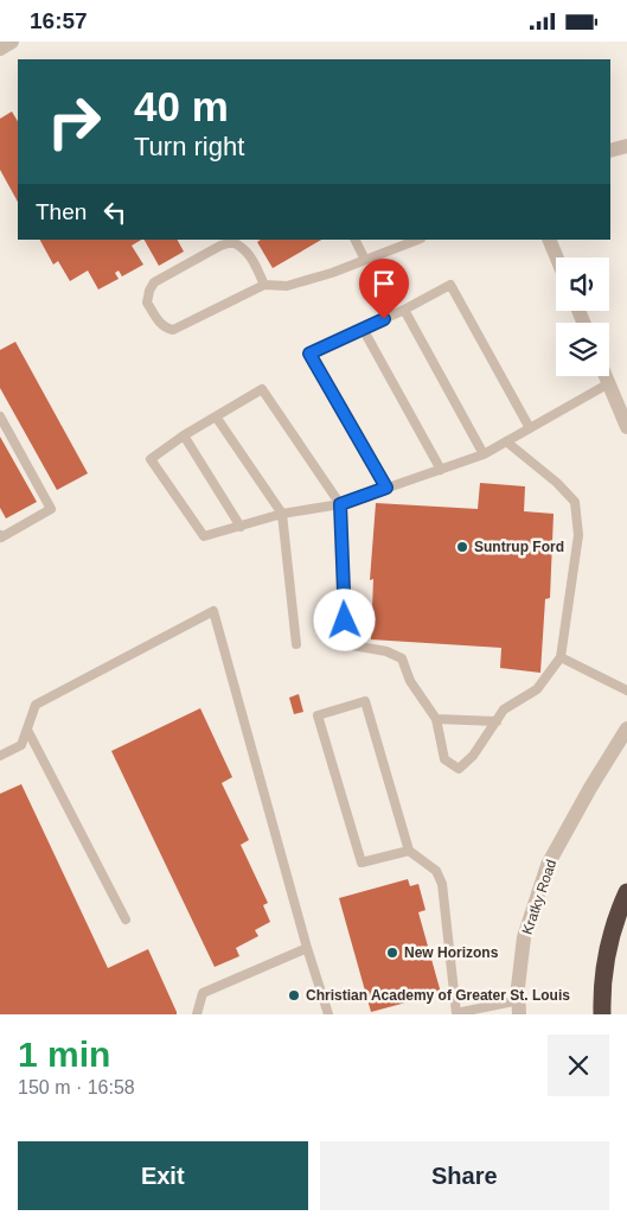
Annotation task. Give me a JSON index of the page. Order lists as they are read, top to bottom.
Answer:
{
  "streets": {
    "street": ["Kratky Road"]
  },
  "places": ["Suntrup Ford", "New Horizons", "Christian Academy of Greater St. Louis"],
  "page": {
    "status": "16:57",
    "turn": ["40 m", "Turn right"],
    "then": "Then",
    "heading": ["1 min", "150 m · 16:58"],
    "buttons": ["Exit", "Share"]
  }
}
